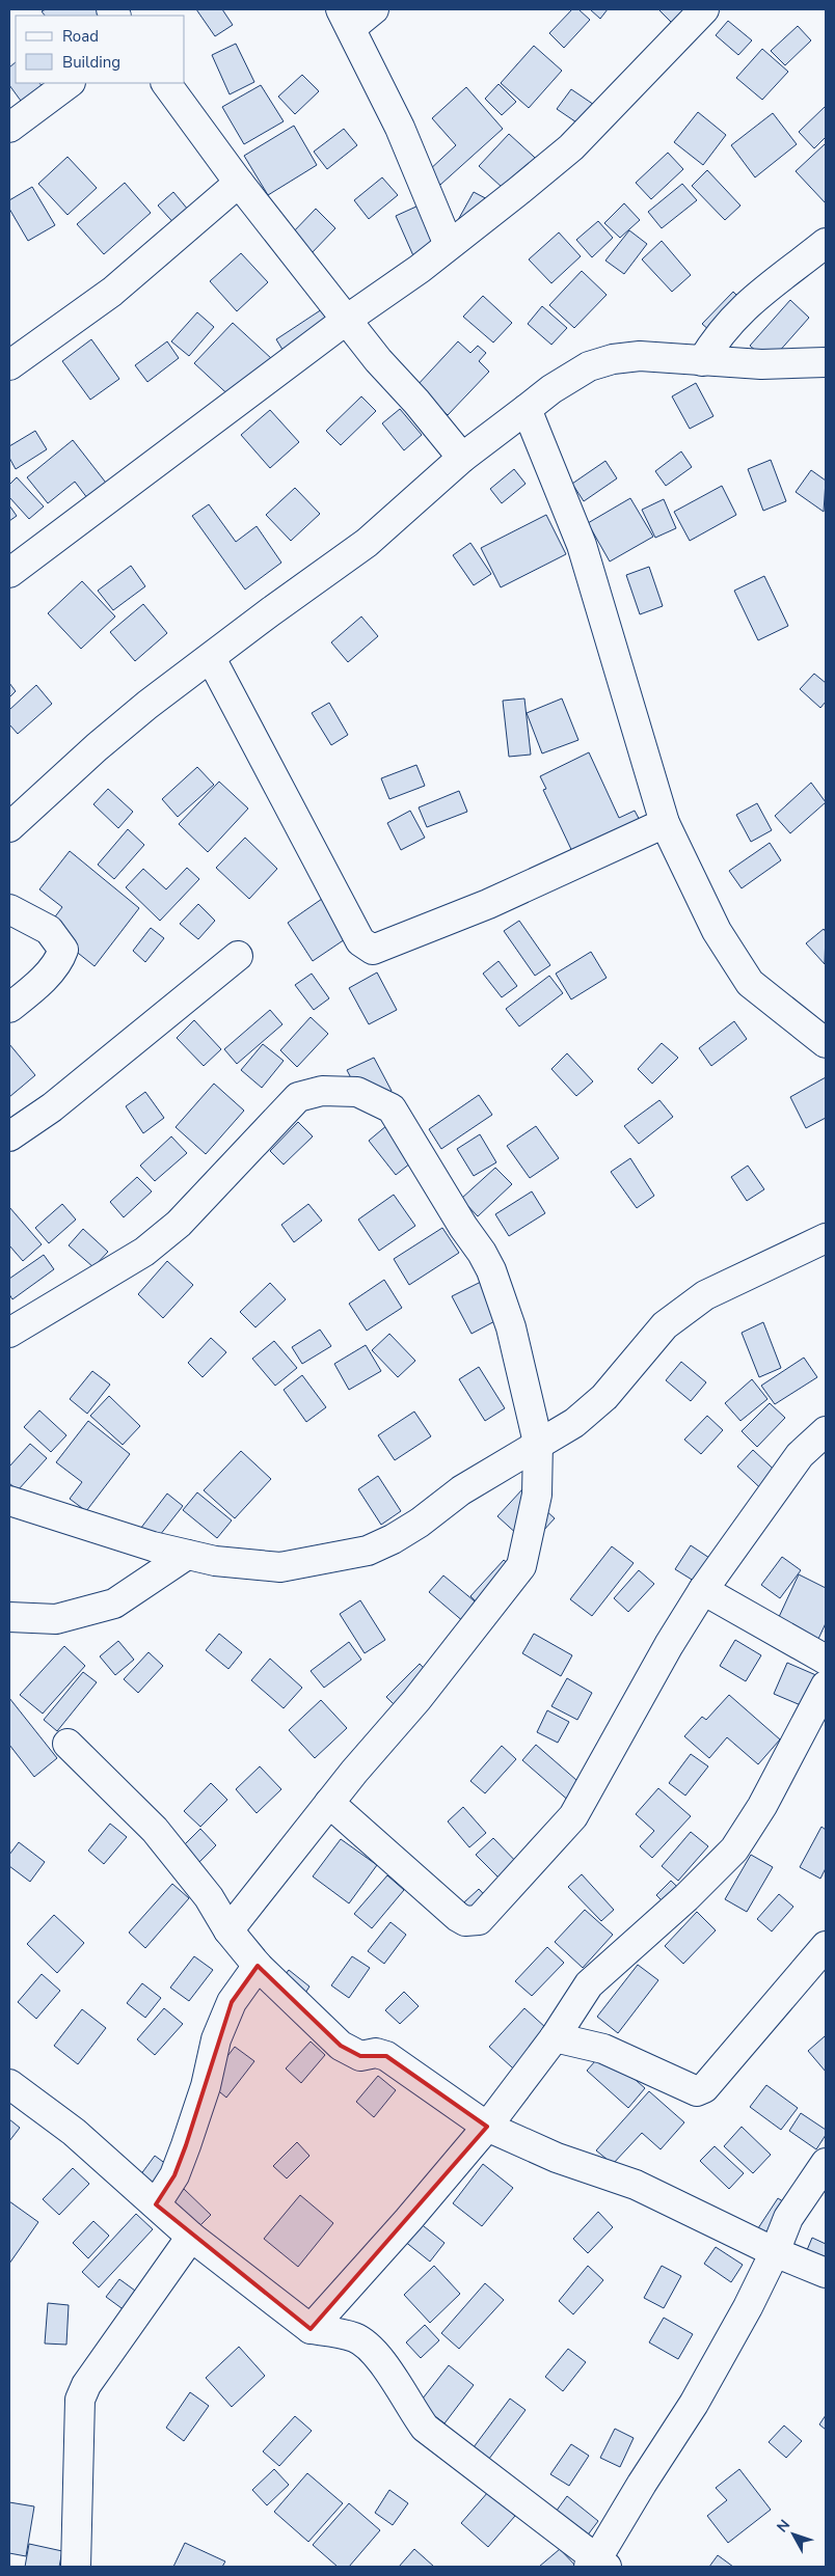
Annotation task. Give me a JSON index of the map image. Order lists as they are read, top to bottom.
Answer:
{
  "legend": ["Road", "Building"],
  "north": "top left"
}
